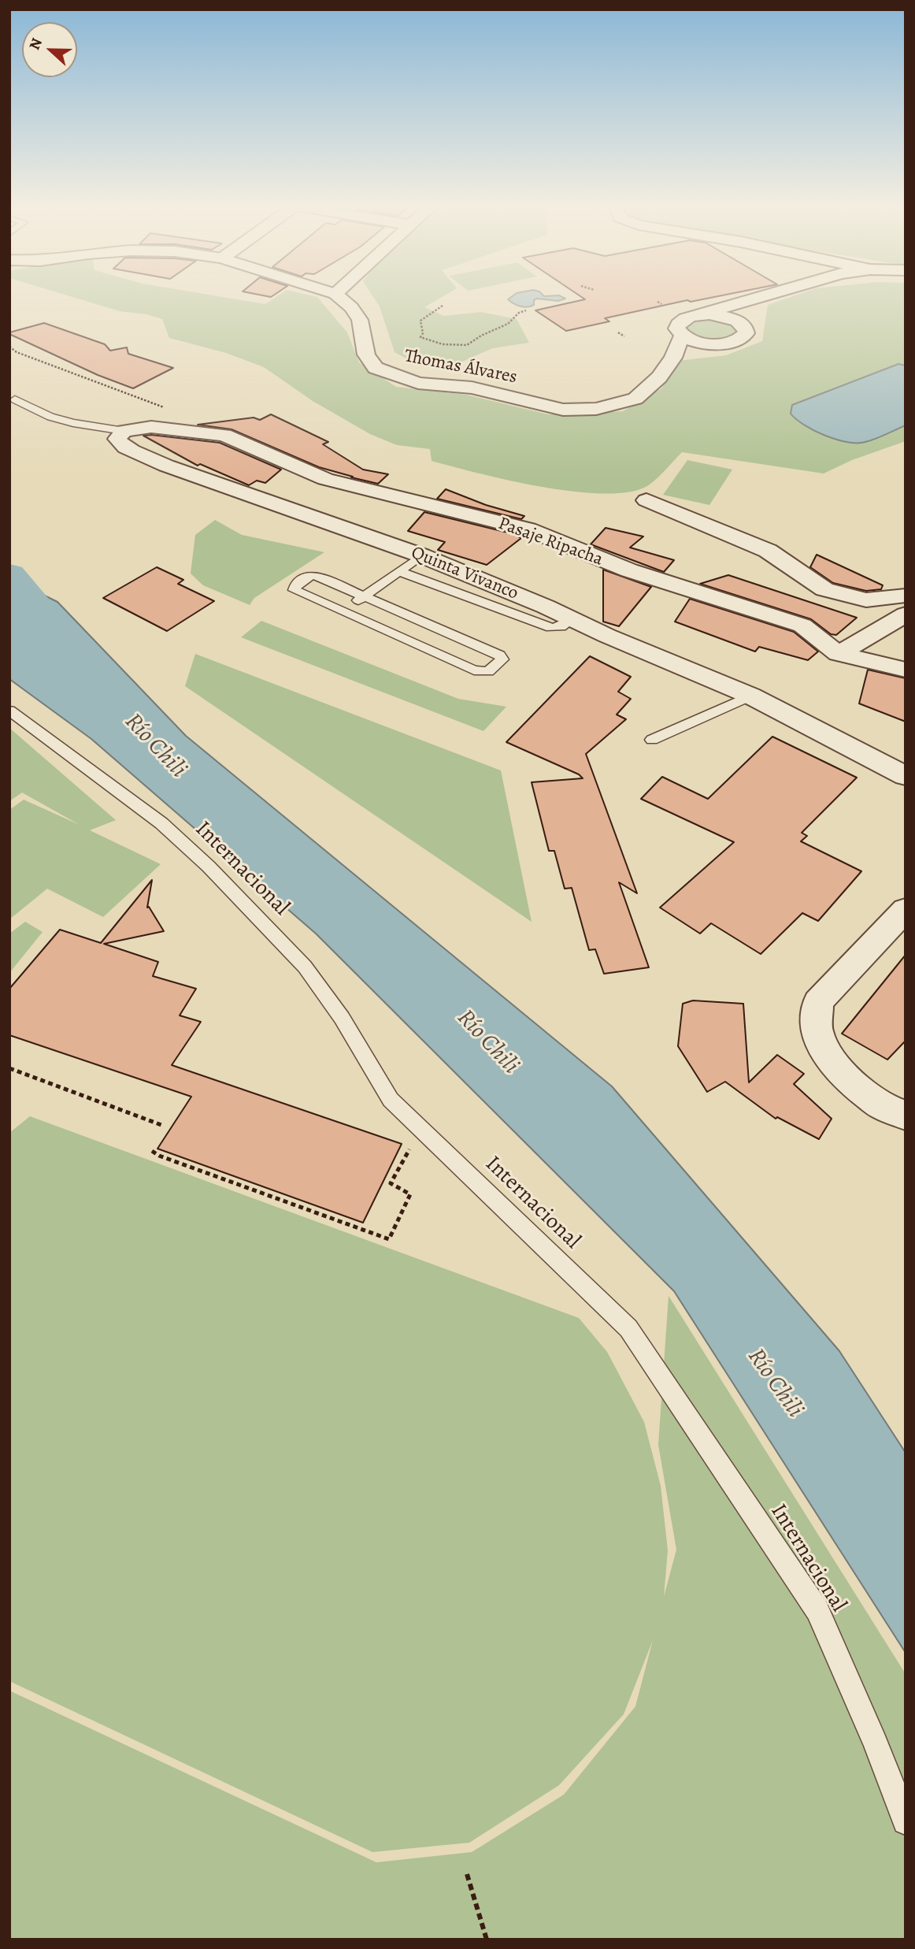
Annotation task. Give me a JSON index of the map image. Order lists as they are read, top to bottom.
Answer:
{
  "streets": {
    "street": ["Thomas Álvares", "Pasaje Ripacha", "Quinta Vivanco"],
    "lane": ["Internacional"]
  },
  "crossings": [
    ["Pasaje Ripacha", "Quinta Vivanco"]
  ],
  "water": ["Río Chili"],
  "north": "left"
}
